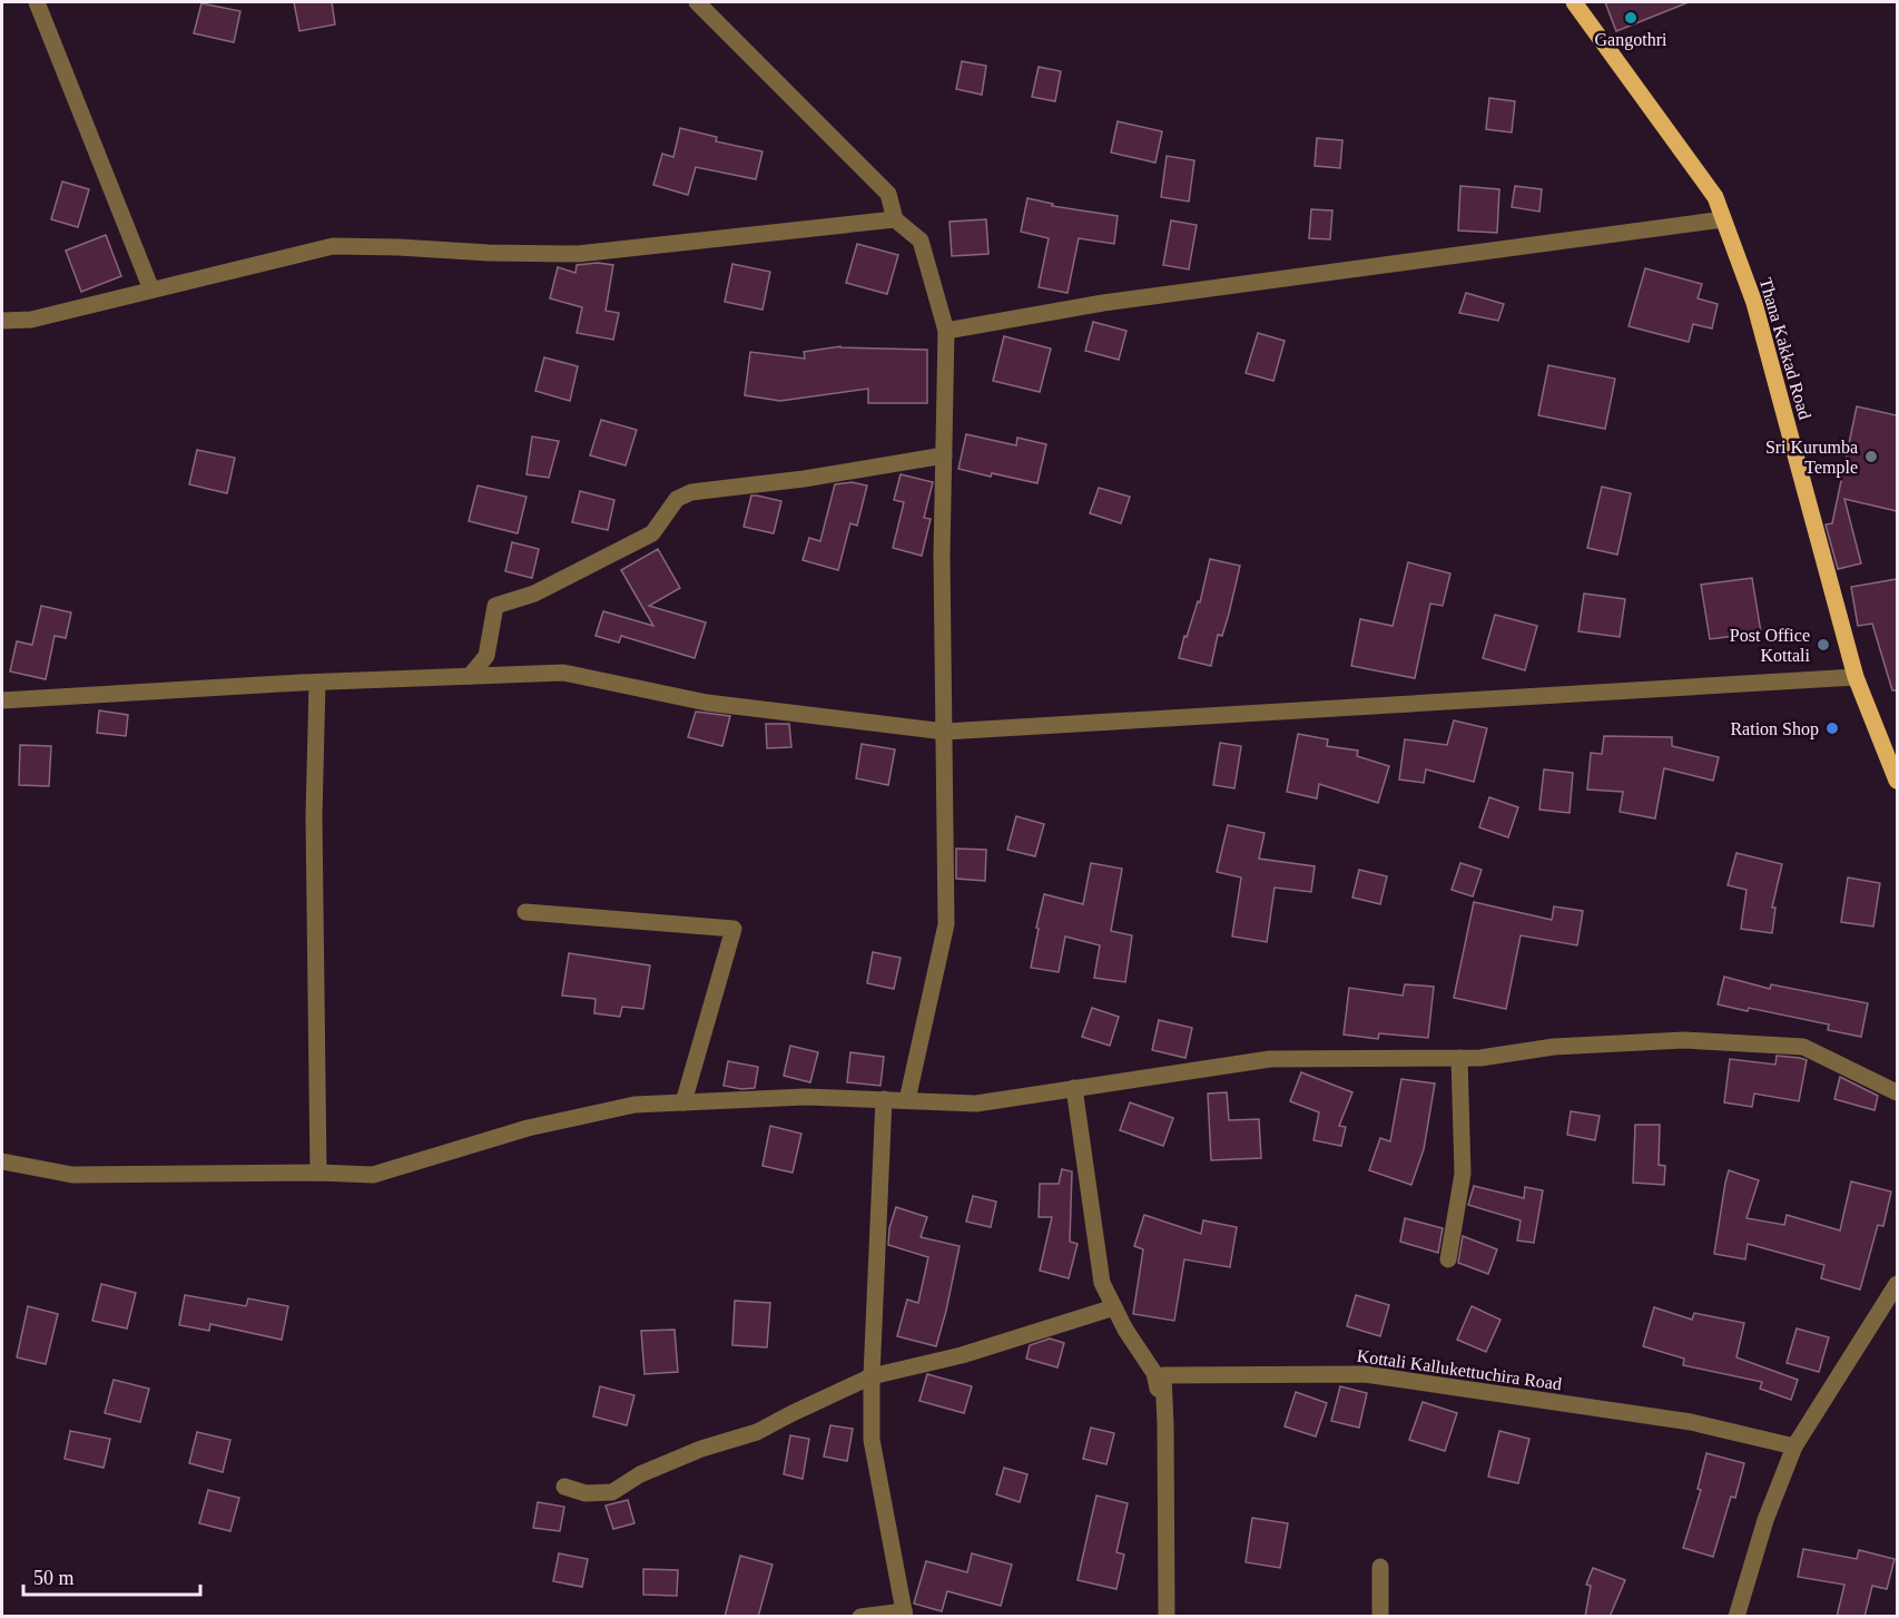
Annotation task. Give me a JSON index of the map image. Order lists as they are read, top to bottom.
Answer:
{
  "streets": {
    "main road": ["Thana Kakkad Road"],
    "street": ["Kottali Kallukettuchira Road"]
  },
  "places": [
    "Gangothri",
    "Sri Kurumba Temple",
    "Post Office Kottali",
    "Ration Shop"
  ],
  "scale_bar": "50 m"
}
